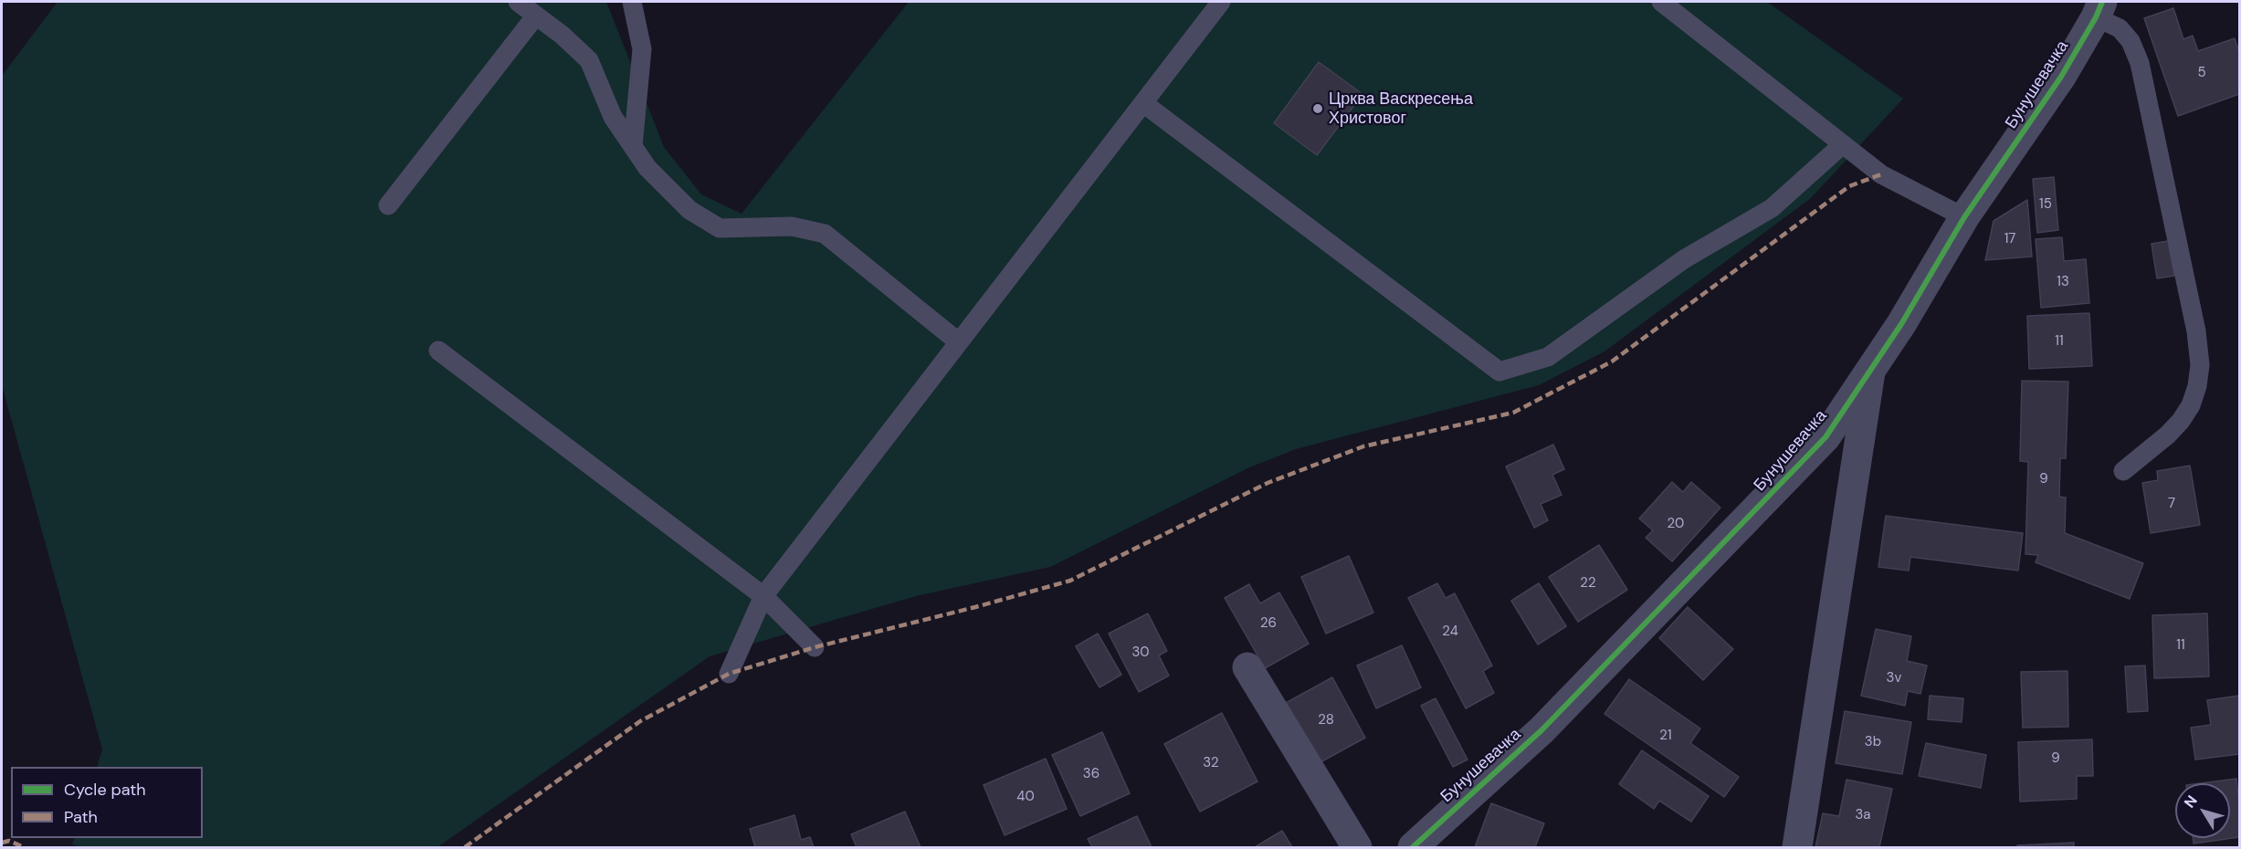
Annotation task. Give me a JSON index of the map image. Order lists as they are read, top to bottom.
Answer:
{
  "streets": {
    "street": ["Бунушевачка"]
  },
  "places": ["Црква Васкресења Христовог"],
  "house_numbers": [
    "5",
    "15",
    "17",
    "13",
    "11",
    "9",
    "7",
    "20",
    "22",
    "26",
    "24",
    "11",
    "30",
    "3v",
    "28",
    "21",
    "3b",
    "9",
    "32",
    "36",
    "40",
    "3a"
  ],
  "legend": ["Cycle path", "Path"],
  "north": "top left"
}
